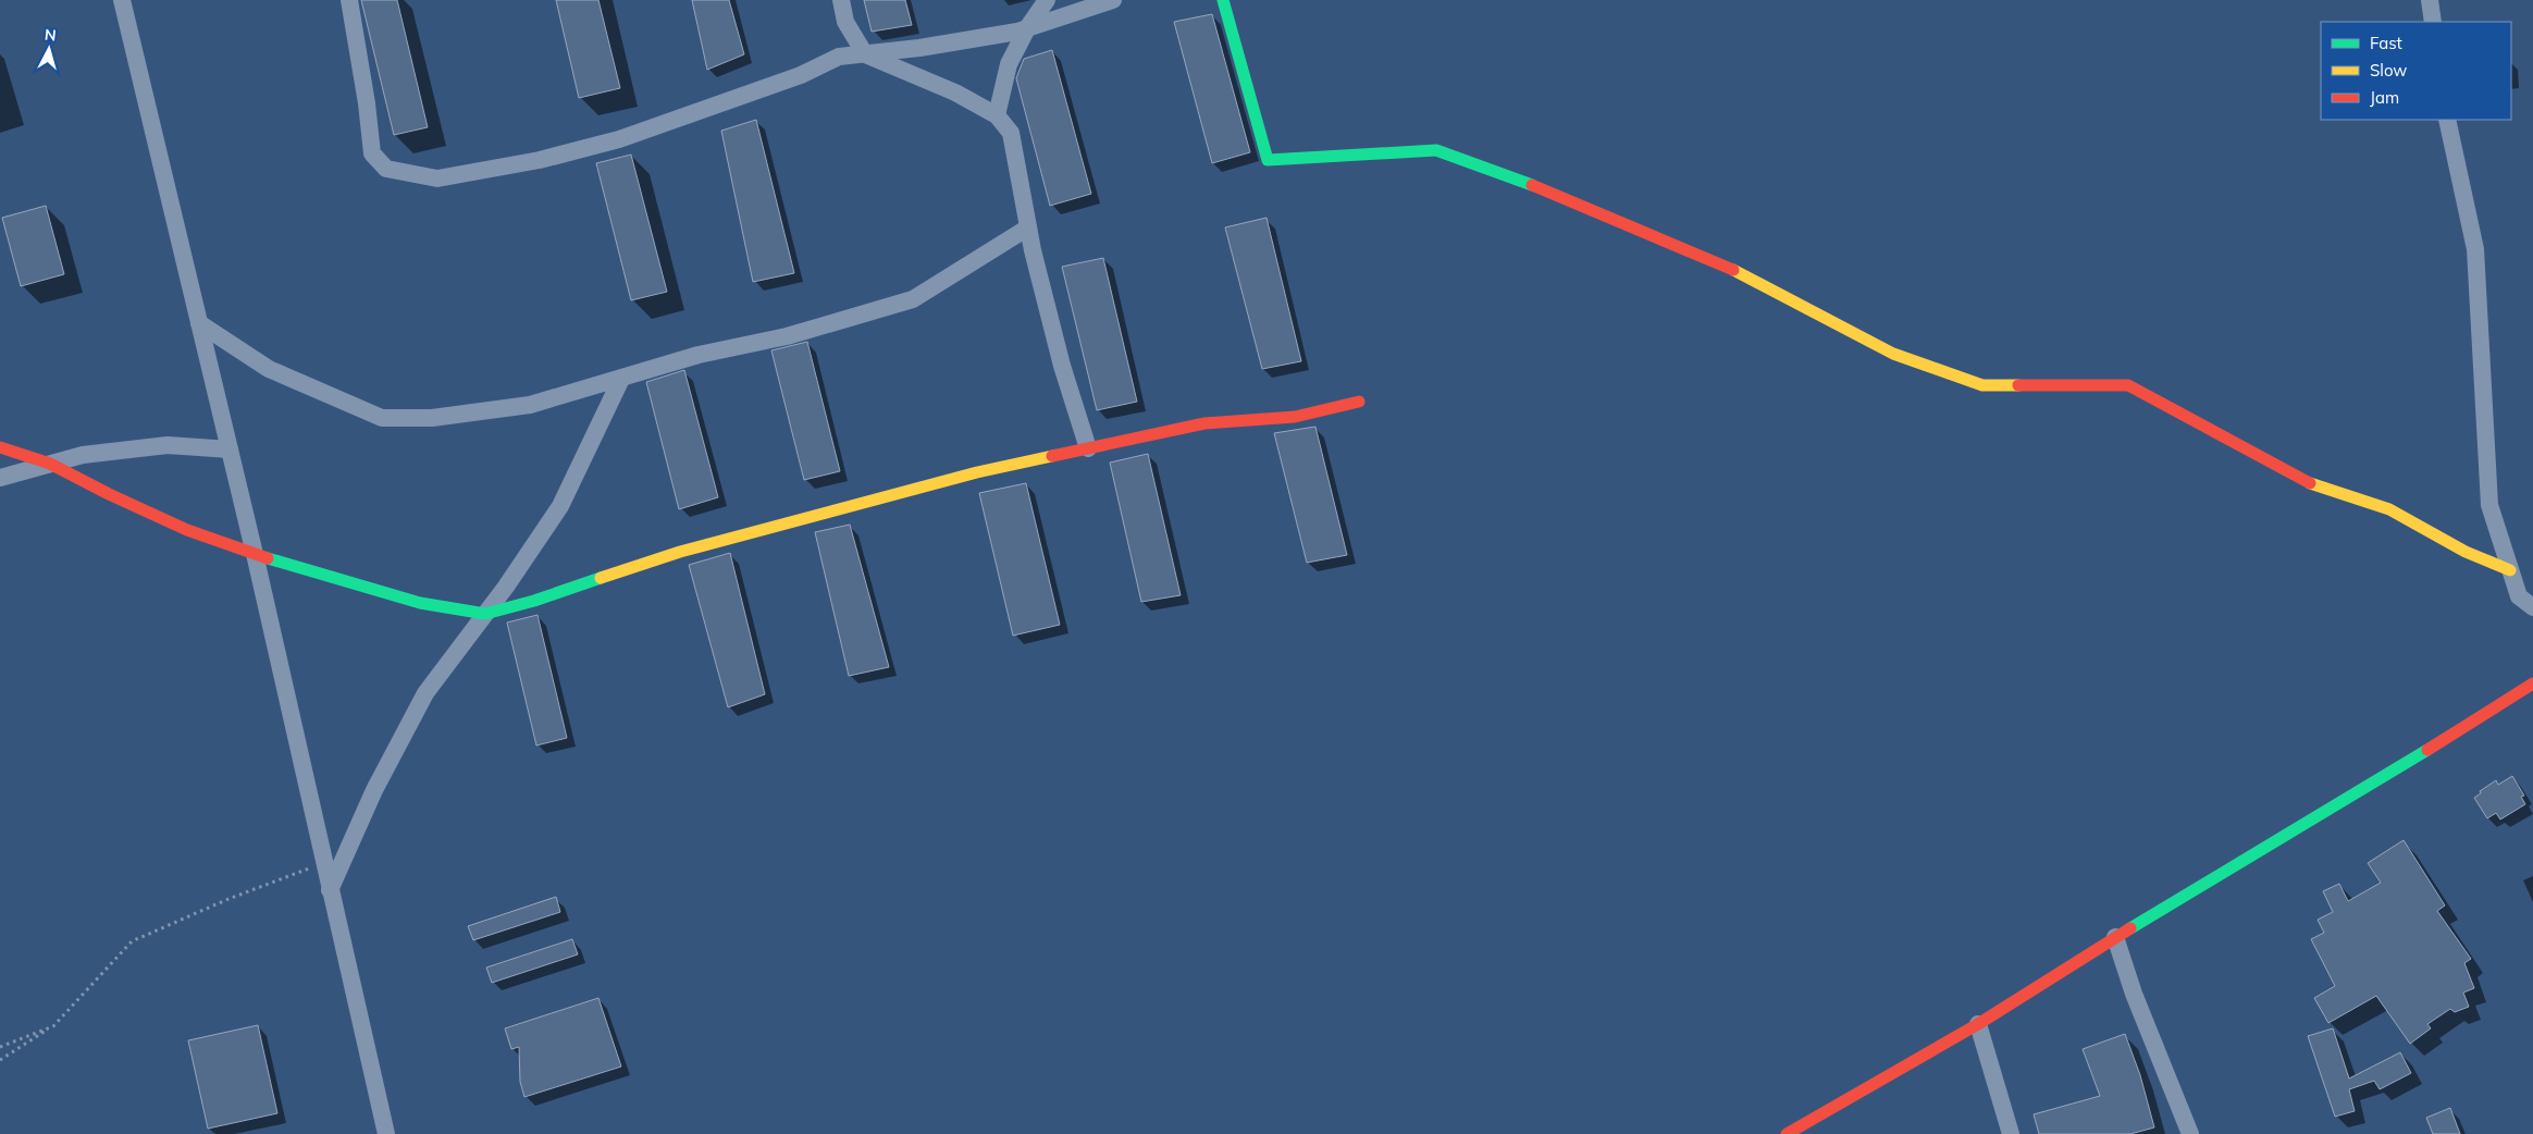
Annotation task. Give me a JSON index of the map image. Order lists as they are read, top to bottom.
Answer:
{
  "legend": ["Fast", "Slow", "Jam"],
  "north": "top"
}
